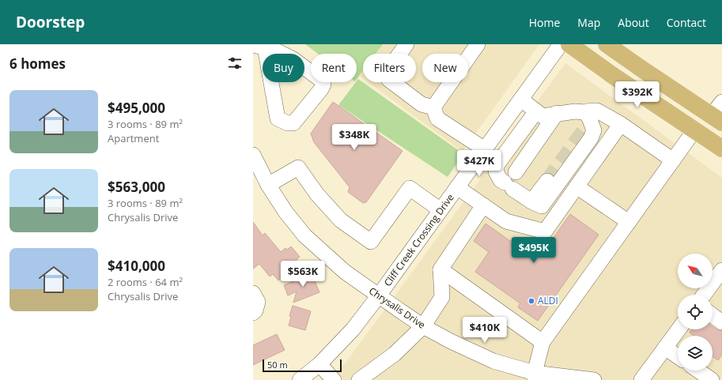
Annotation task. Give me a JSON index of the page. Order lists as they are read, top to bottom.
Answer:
{
  "streets": {
    "street": ["Cliff Creek Crossing Drive", "Chrysalis Drive"]
  },
  "crossings": [
    ["Cliff Creek Crossing Drive", "Chrysalis Drive"]
  ],
  "places": ["ALDI"],
  "scale_bar": "50 m",
  "north": "top left",
  "page": {
    "header": "Doorstep",
    "nav": [
      "Home",
      "Map",
      "About",
      "Contact"
    ],
    "heading": "6 homes",
    "chip": [
      "Buy",
      "Rent",
      "Filters",
      "New"
    ],
    "price": [
      "$392K",
      "$348K",
      "$427K",
      "$495K",
      "$563K",
      "$410K"
    ],
    "list": [
      {
        "name": "$495,000",
        "note": "3 rooms · 89 m² · Apartment"
      },
      {
        "name": "$563,000",
        "note": "3 rooms · 89 m² · Chrysalis Drive"
      },
      {
        "name": "$410,000",
        "note": "2 rooms · 64 m² · Chrysalis Drive"
      }
    ],
    "scale": "50 m"
  }
}
